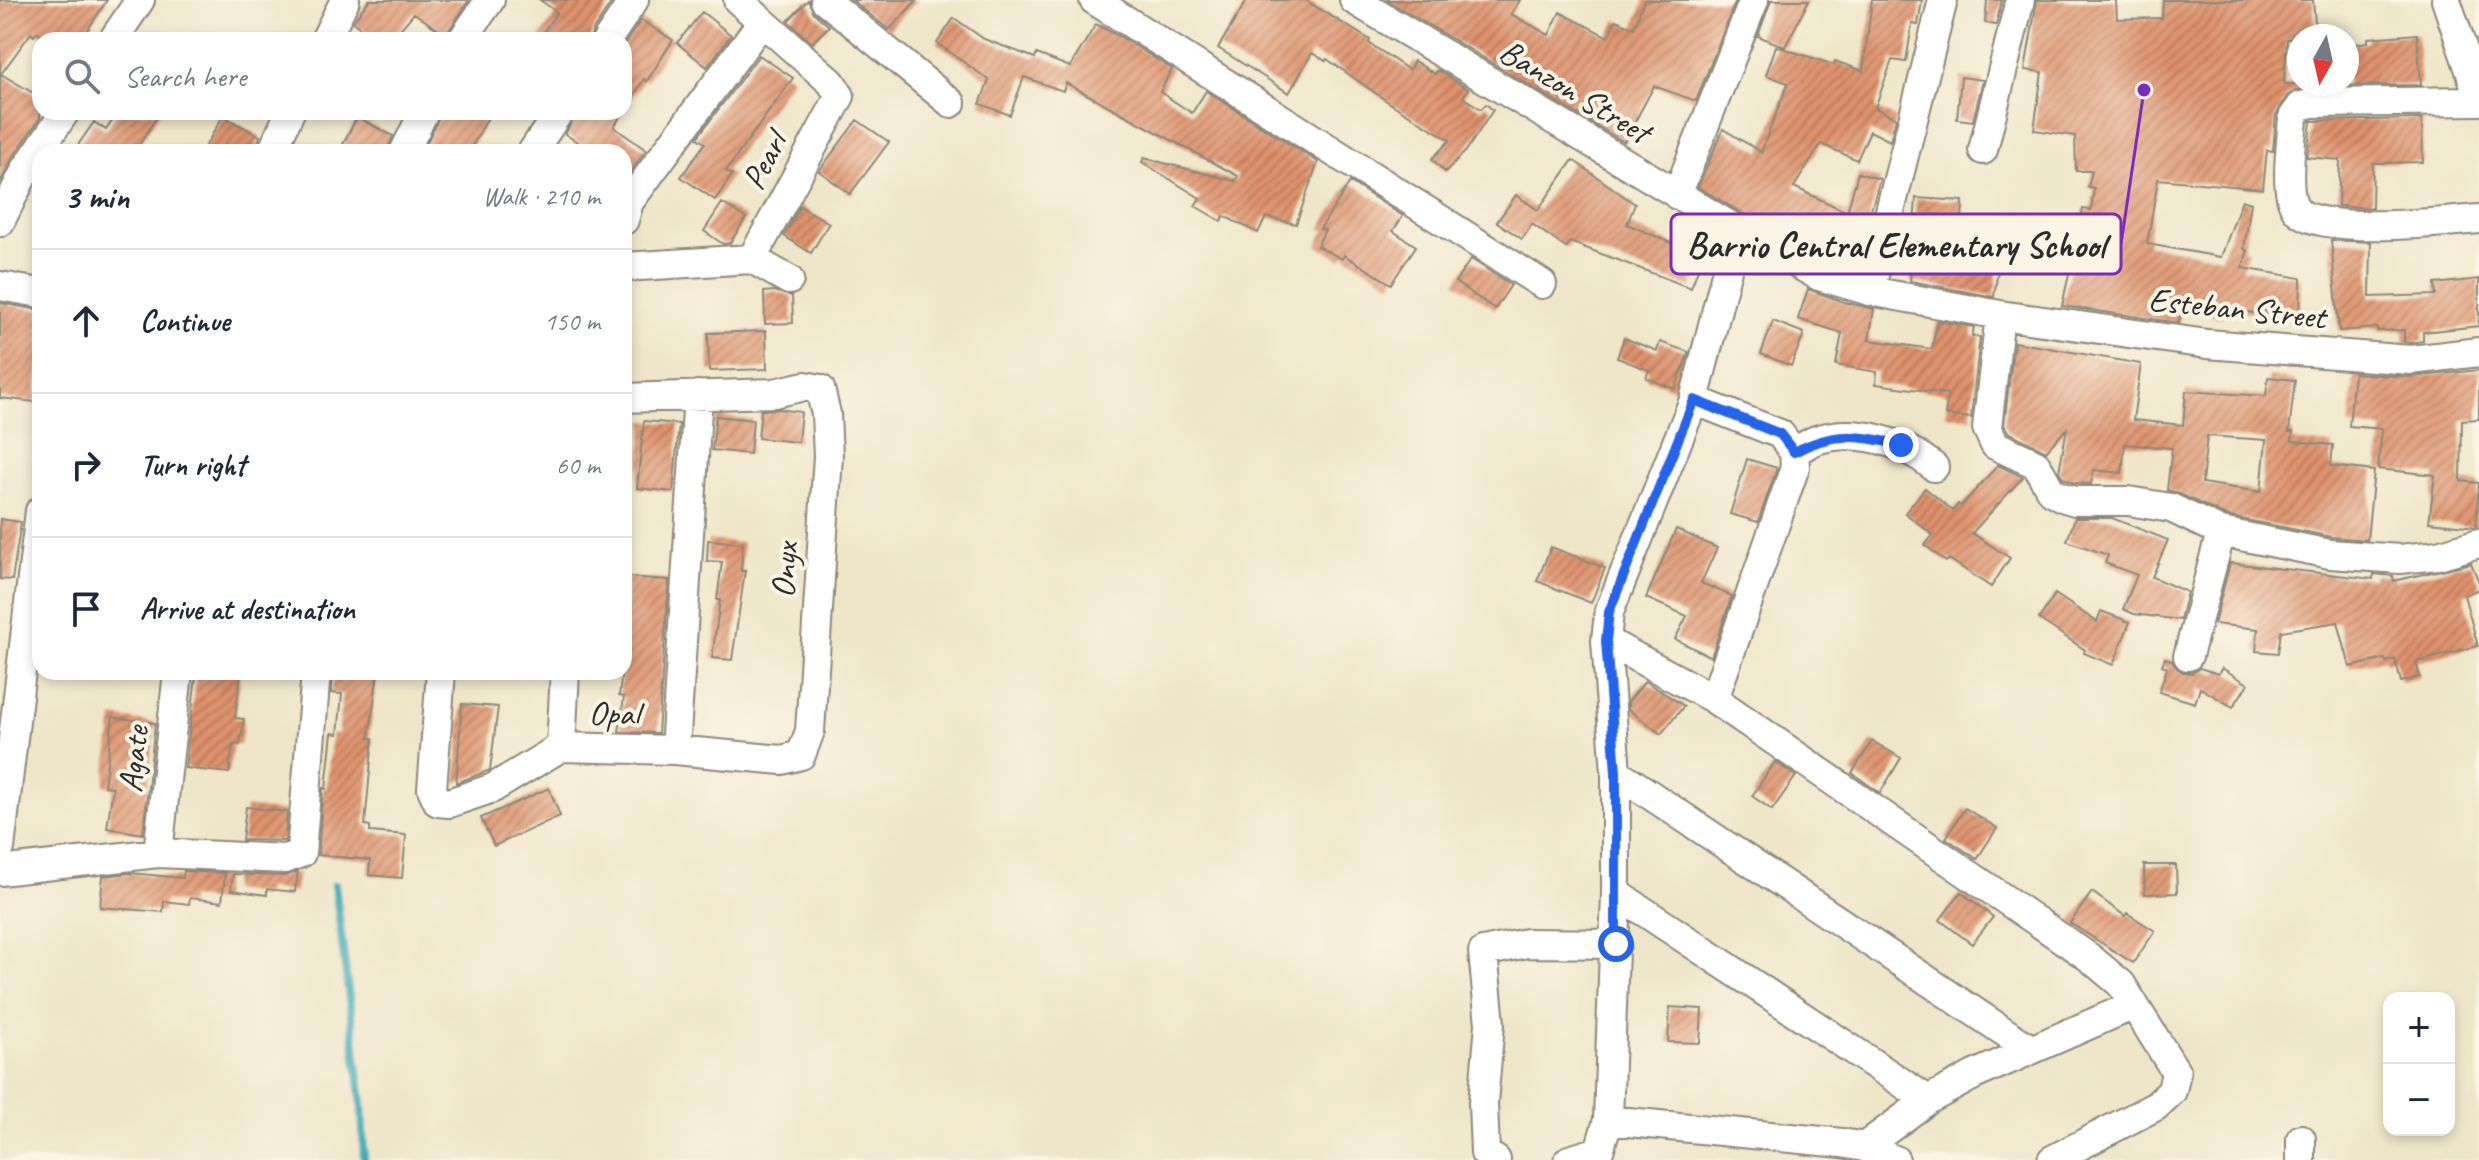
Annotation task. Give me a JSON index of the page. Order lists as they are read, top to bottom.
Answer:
{
  "streets": {
    "street": [
      "Banzon Street",
      "Pearl",
      "Esteban Street",
      "Onyx",
      "Opal",
      "Agate"
    ]
  },
  "crossings": [
    ["Banzon Street", "Esteban Street"],
    ["Onyx", "Opal"]
  ],
  "places": ["Barrio Central Elementary School"],
  "north": "bottom",
  "page": {
    "search": "Search here",
    "heading": ["3 min", "Walk · 210 m"],
    "list": [
      ["Continue", "150 m"],
      ["Turn right", "60 m"],
      "Arrive at destination"
    ],
    "map_buttons": ["+", "−"]
  }
}
